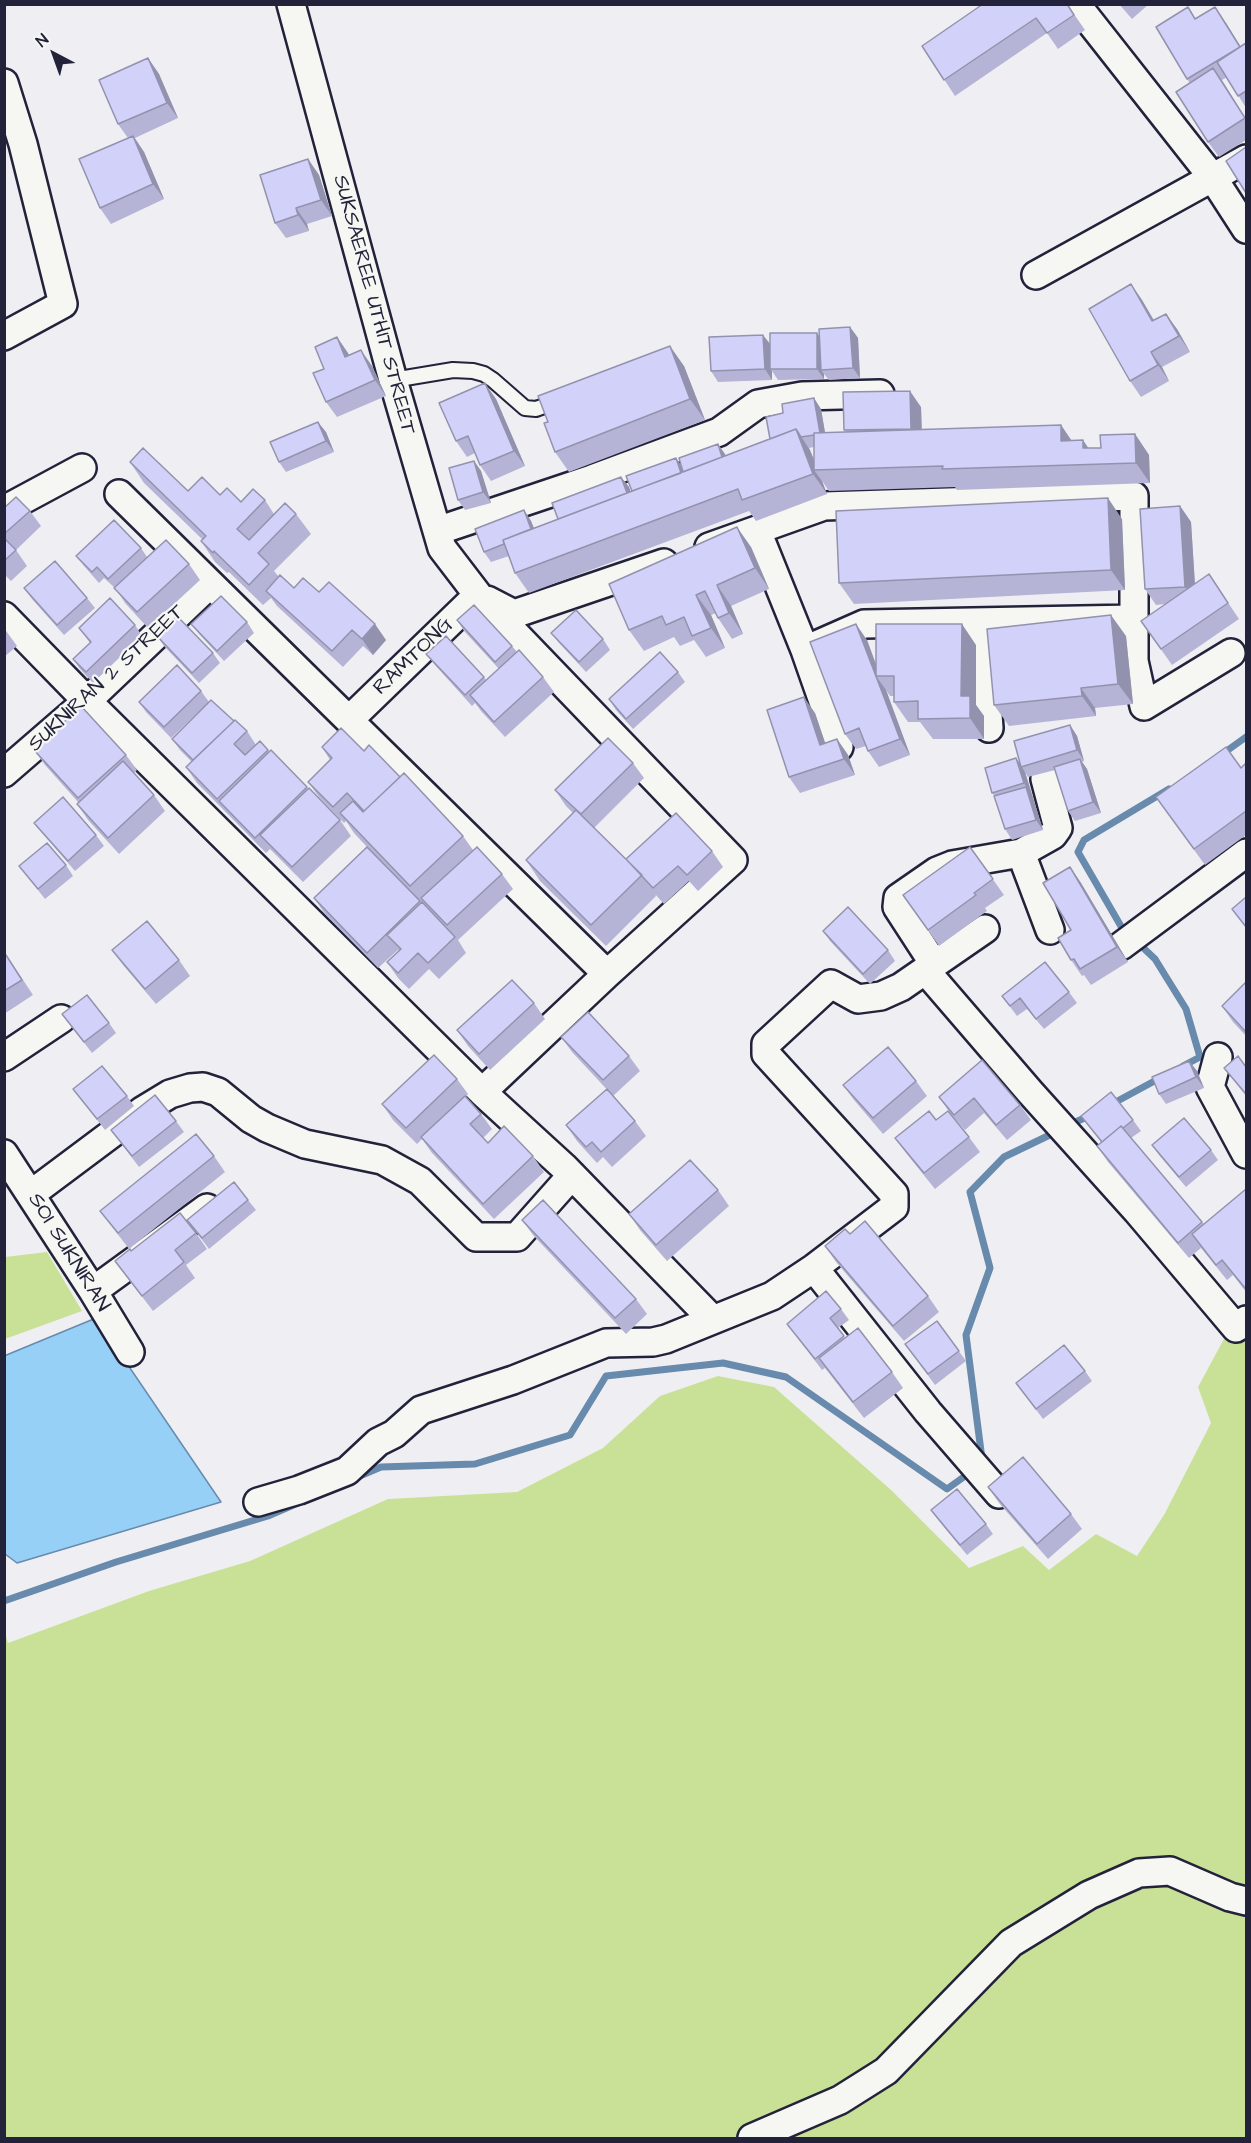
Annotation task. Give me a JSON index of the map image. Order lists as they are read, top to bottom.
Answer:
{
  "streets": {
    "street": [
      "SUKSAEREE UTHIT STREET",
      "RAMTONG",
      "SUKNIRAN 2 STREET",
      "SOI SUKNIRAN"
    ]
  },
  "crossings": [
    ["SUKSAEREE UTHIT STREET", "RAMTONG"]
  ],
  "north": "top left"
}
